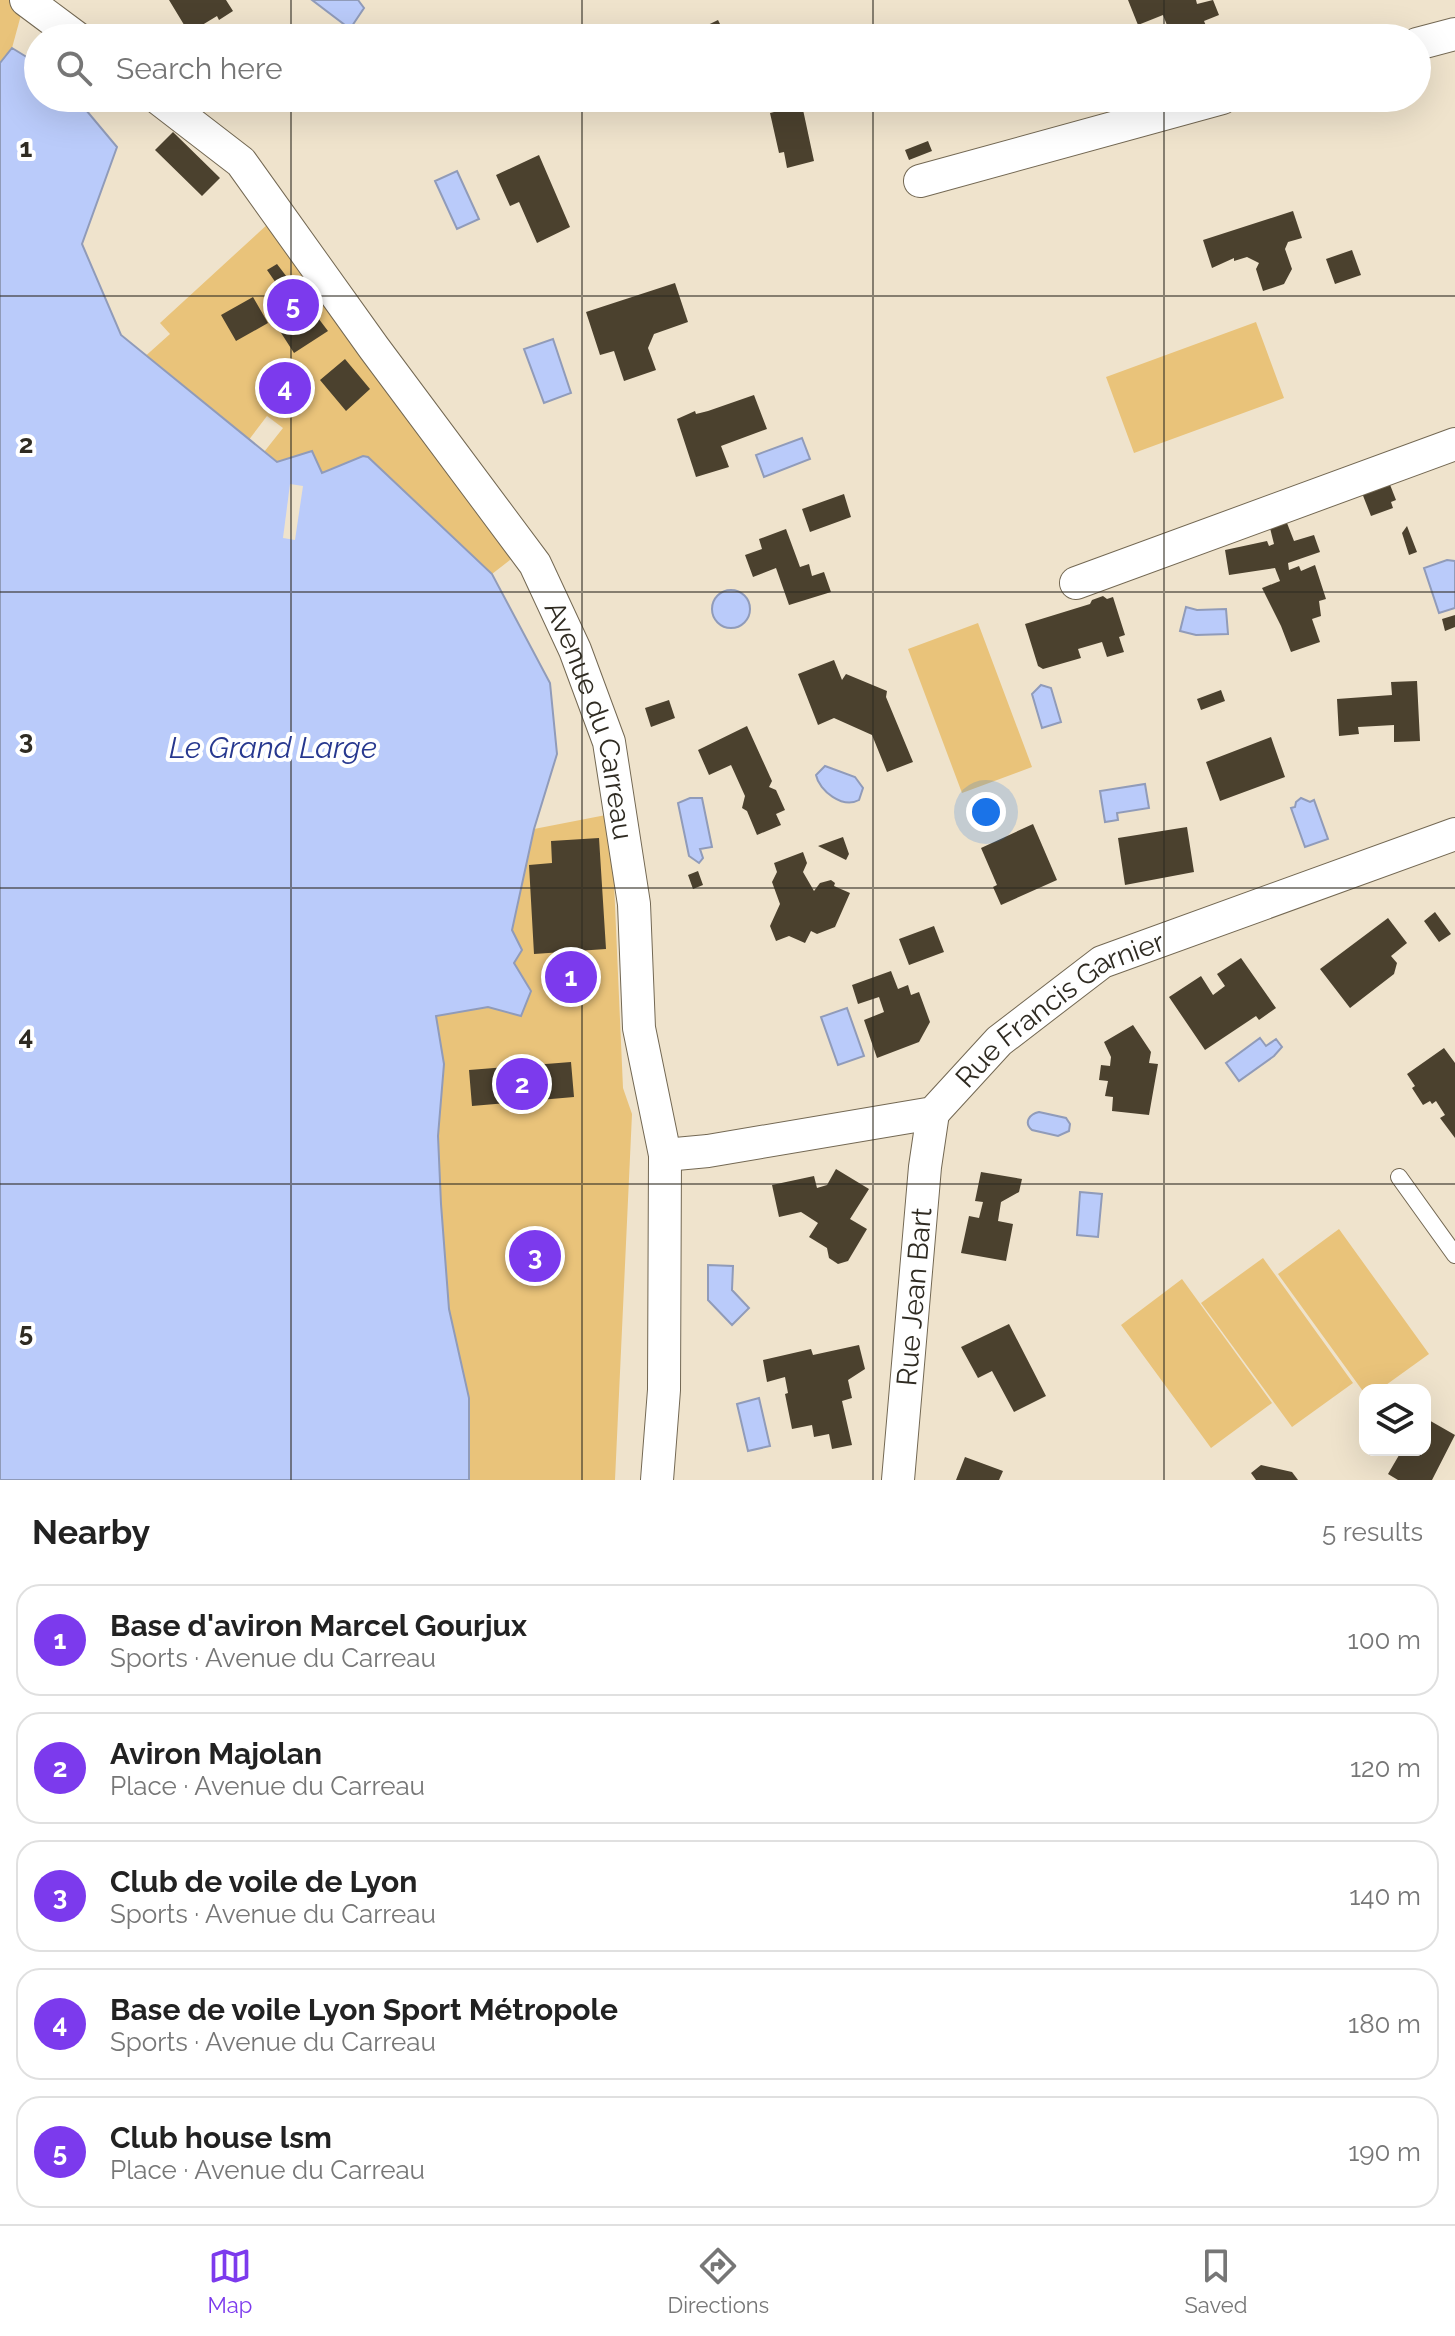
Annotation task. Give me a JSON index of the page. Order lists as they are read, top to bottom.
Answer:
{
  "streets": {
    "street": ["Avenue du Carreau", "Rue Francis Garnier", "Rue Jean Bart"]
  },
  "crossings": [
    ["Avenue du Carreau", "Rue Francis Garnier"],
    ["Rue Francis Garnier", "Rue Jean Bart"]
  ],
  "water": ["Le Grand Large"],
  "page": {
    "search": "Search here",
    "pins": [
      "5",
      "4",
      "1",
      "2",
      "3"
    ],
    "heading": ["Nearby", "5 results"],
    "list": [
      {
        "mark": "1",
        "name": "Base d'aviron Marcel Gourjux",
        "note": "Sports · Avenue du Carreau",
        "value": "100 m"
      },
      {
        "mark": "2",
        "name": "Aviron Majolan",
        "note": "Place · Avenue du Carreau",
        "value": "120 m"
      },
      {
        "mark": "3",
        "name": "Club de voile de Lyon",
        "note": "Sports · Avenue du Carreau",
        "value": "140 m"
      },
      {
        "mark": "4",
        "name": "Base de voile Lyon Sport Métropole",
        "note": "Sports · Avenue du Carreau",
        "value": "180 m"
      },
      {
        "mark": "5",
        "name": "Club house lsm",
        "note": "Place · Avenue du Carreau",
        "value": "190 m"
      }
    ],
    "nav": ["Map", "Directions", "Saved"]
  },
  "grid": {
    "rows": [
      "1",
      "2",
      "3",
      "4",
      "5"
    ]
  }
}
